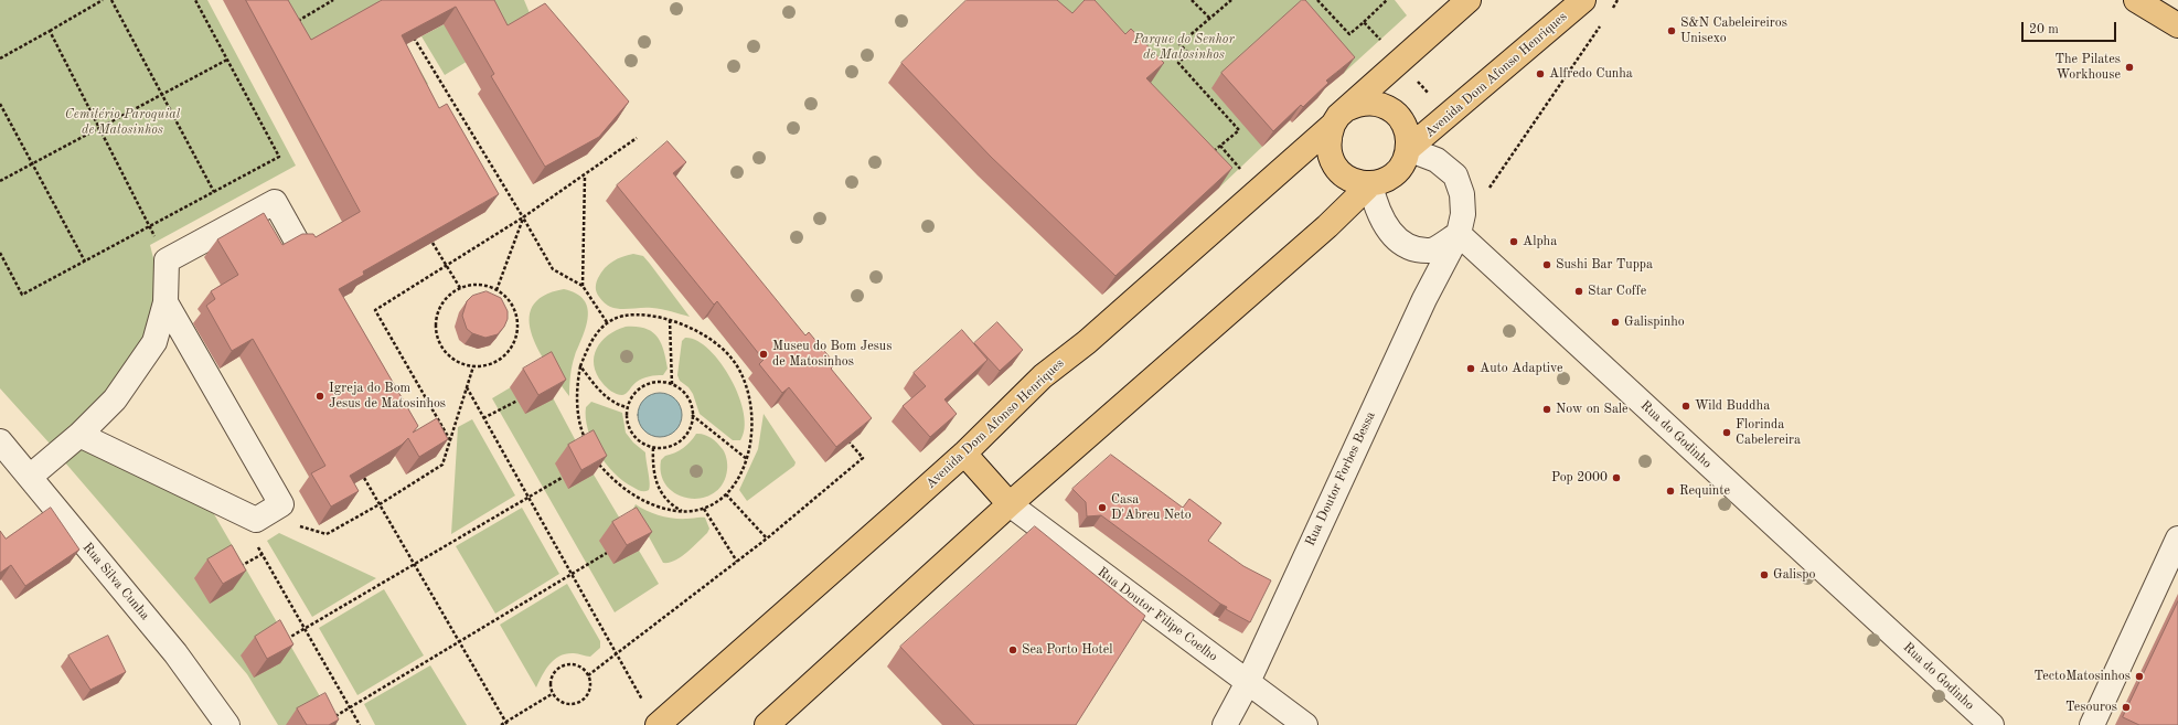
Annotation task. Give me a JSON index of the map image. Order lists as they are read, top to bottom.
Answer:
{
  "streets": {
    "main road": ["Avenida Dom Afonso Henriques"],
    "street": [
      "Rua do Godinho",
      "Rua Doutor Forbes Bessa",
      "Rua Silva Cunha",
      "Rua Doutor Filipe Coelho"
    ]
  },
  "crossings": [
    ["Avenida Dom Afonso Henriques", "Rua do Godinho"],
    ["Avenida Dom Afonso Henriques", "Rua Doutor Forbes Bessa"],
    ["Avenida Dom Afonso Henriques", "Rua Doutor Filipe Coelho"],
    ["Rua do Godinho", "Rua Doutor Forbes Bessa"],
    ["Rua Doutor Forbes Bessa", "Rua Doutor Filipe Coelho"]
  ],
  "parks": ["Parque do Senhor de Matosinhos", "Cemitério Paroquial de Matosinhos"],
  "places": [
    "S&N Cabeleireiros Unisexo",
    "The Pilates Workhouse",
    "Alfredo Cunha",
    "Alpha",
    "Sushi Bar Tuppa",
    "Star Coffe",
    "Galispinho",
    "Museu do Bom Jesus de Matosinhos",
    "Auto Adaptive",
    "Igreja do Bom Jesus de Matosinhos",
    "Wild Buddha",
    "Now on Sale",
    "Florinda Cabelereira",
    "Pop 2000",
    "Requinte",
    "Casa D'Abreu Neto",
    "Galispo",
    "Sea Porto Hotel",
    "TectoMatosinhos",
    "Tesouros"
  ],
  "scale_bar": "20 m"
}
